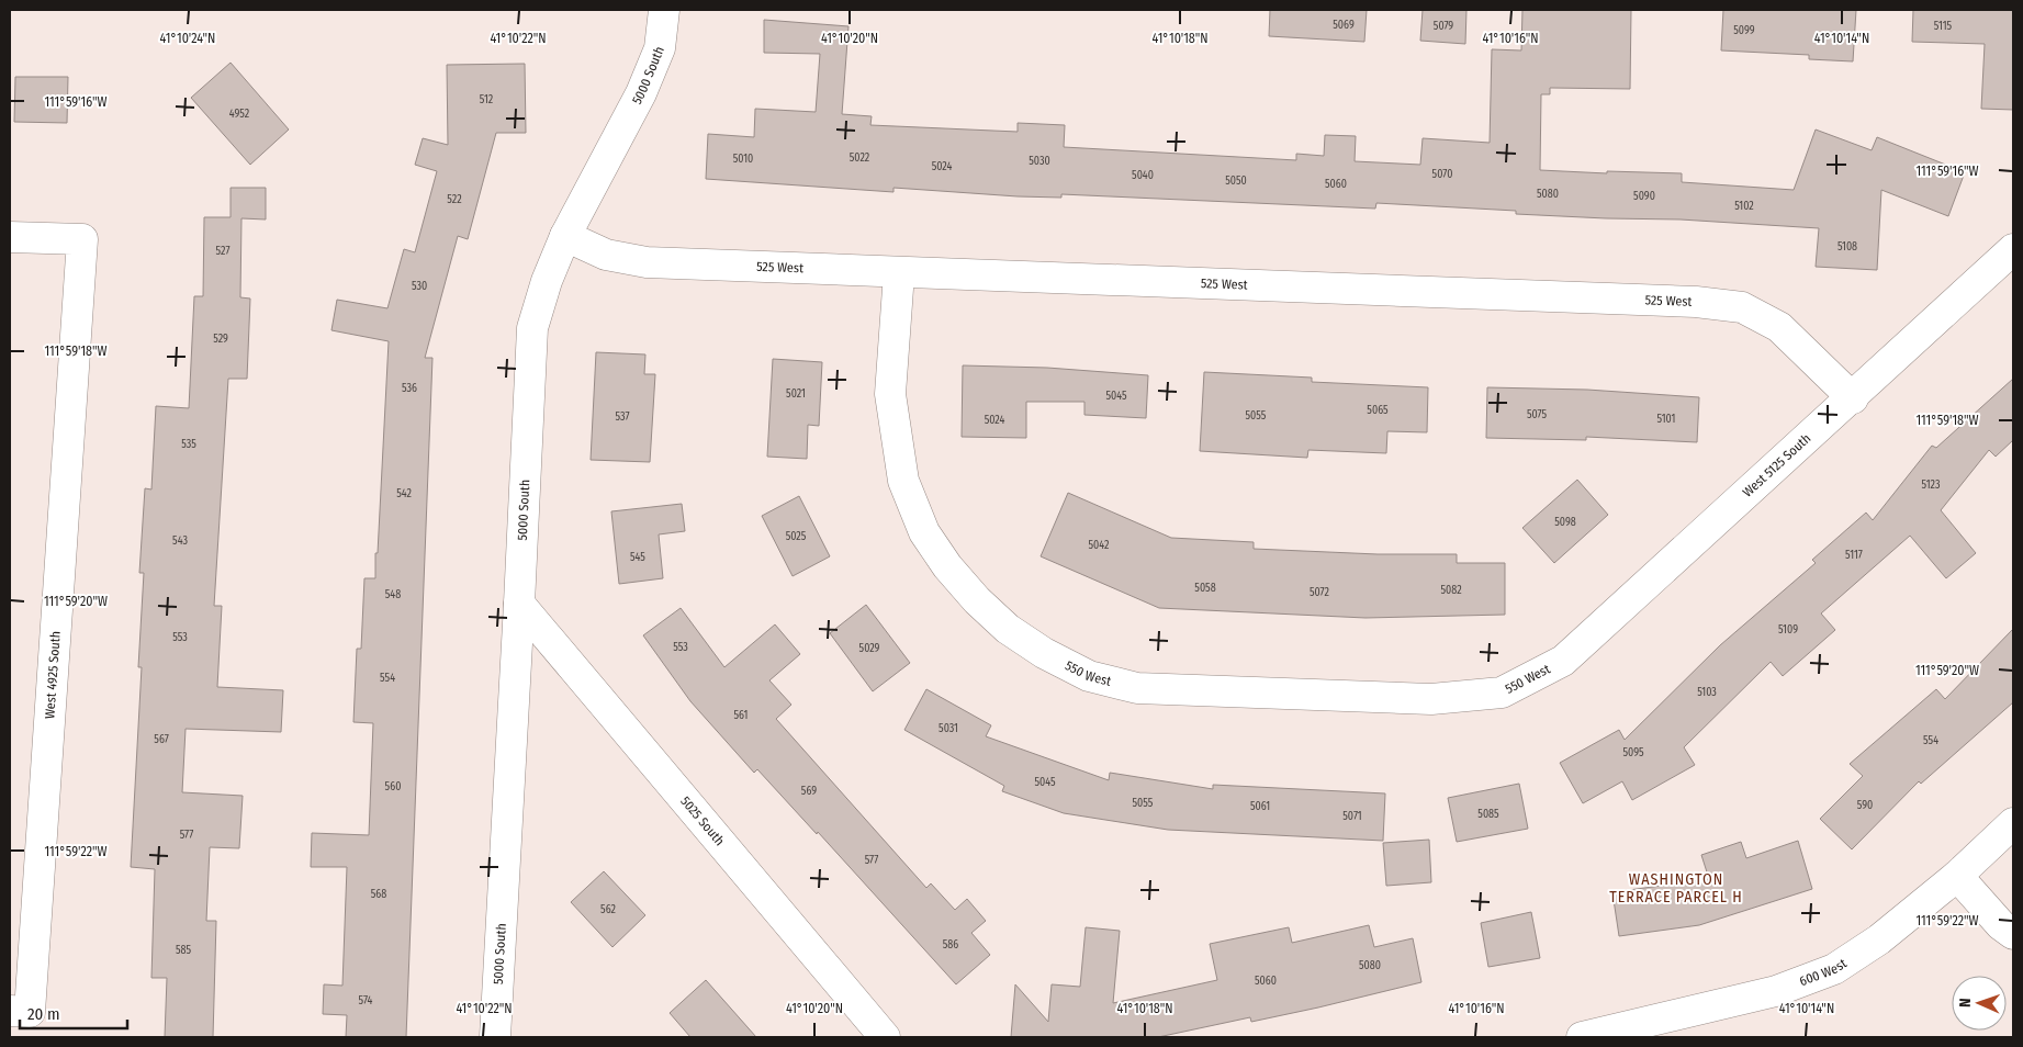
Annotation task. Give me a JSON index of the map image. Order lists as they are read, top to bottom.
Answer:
{
  "streets": {
    "street": [
      "5000 South",
      "525 West",
      "West 5125 South",
      "550 West",
      "West 4925 South",
      "5025 South",
      "600 West"
    ]
  },
  "crossings": [
    ["5000 South", "525 West"],
    ["5000 South", "5025 South"],
    ["525 West", "West 5125 South"],
    ["525 West", "550 West"],
    ["West 5125 South", "550 West"]
  ],
  "districts": ["WASHINGTON TERRACE PARCEL H"],
  "house_numbers": [
    "5069",
    "5079",
    "5115",
    "5099",
    "512",
    "4952",
    "5022",
    "5010",
    "5030",
    "5024",
    "5070",
    "5040",
    "5050",
    "5060",
    "5080",
    "5090",
    "522",
    "5102",
    "5108",
    "527",
    "530",
    "529",
    "536",
    "5021",
    "5045",
    "5065",
    "5075",
    "5055",
    "537",
    "5101",
    "5024",
    "535",
    "5123",
    "542",
    "5098",
    "5025",
    "543",
    "5042",
    "5117",
    "545",
    "5058",
    "5082",
    "5072",
    "548",
    "5109",
    "553",
    "553",
    "5029",
    "554",
    "5103",
    "561",
    "5031",
    "567",
    "554",
    "5095",
    "5045",
    "560",
    "569",
    "5055",
    "590",
    "5061",
    "5085",
    "5071",
    "577",
    "577",
    "568",
    "562",
    "586",
    "585",
    "5080",
    "5060",
    "574"
  ],
  "scale_bar": "20 m",
  "north": "left",
  "coordinates": [
    "41°10'24\"N",
    "41°10'22\"N",
    "41°10'20\"N",
    "41°10'18\"N",
    "41°10'16\"N",
    "41°10'14\"N",
    "111°59'16\"W",
    "111°59'18\"W",
    "111°59'20\"W",
    "111°59'22\"W"
  ]
}
